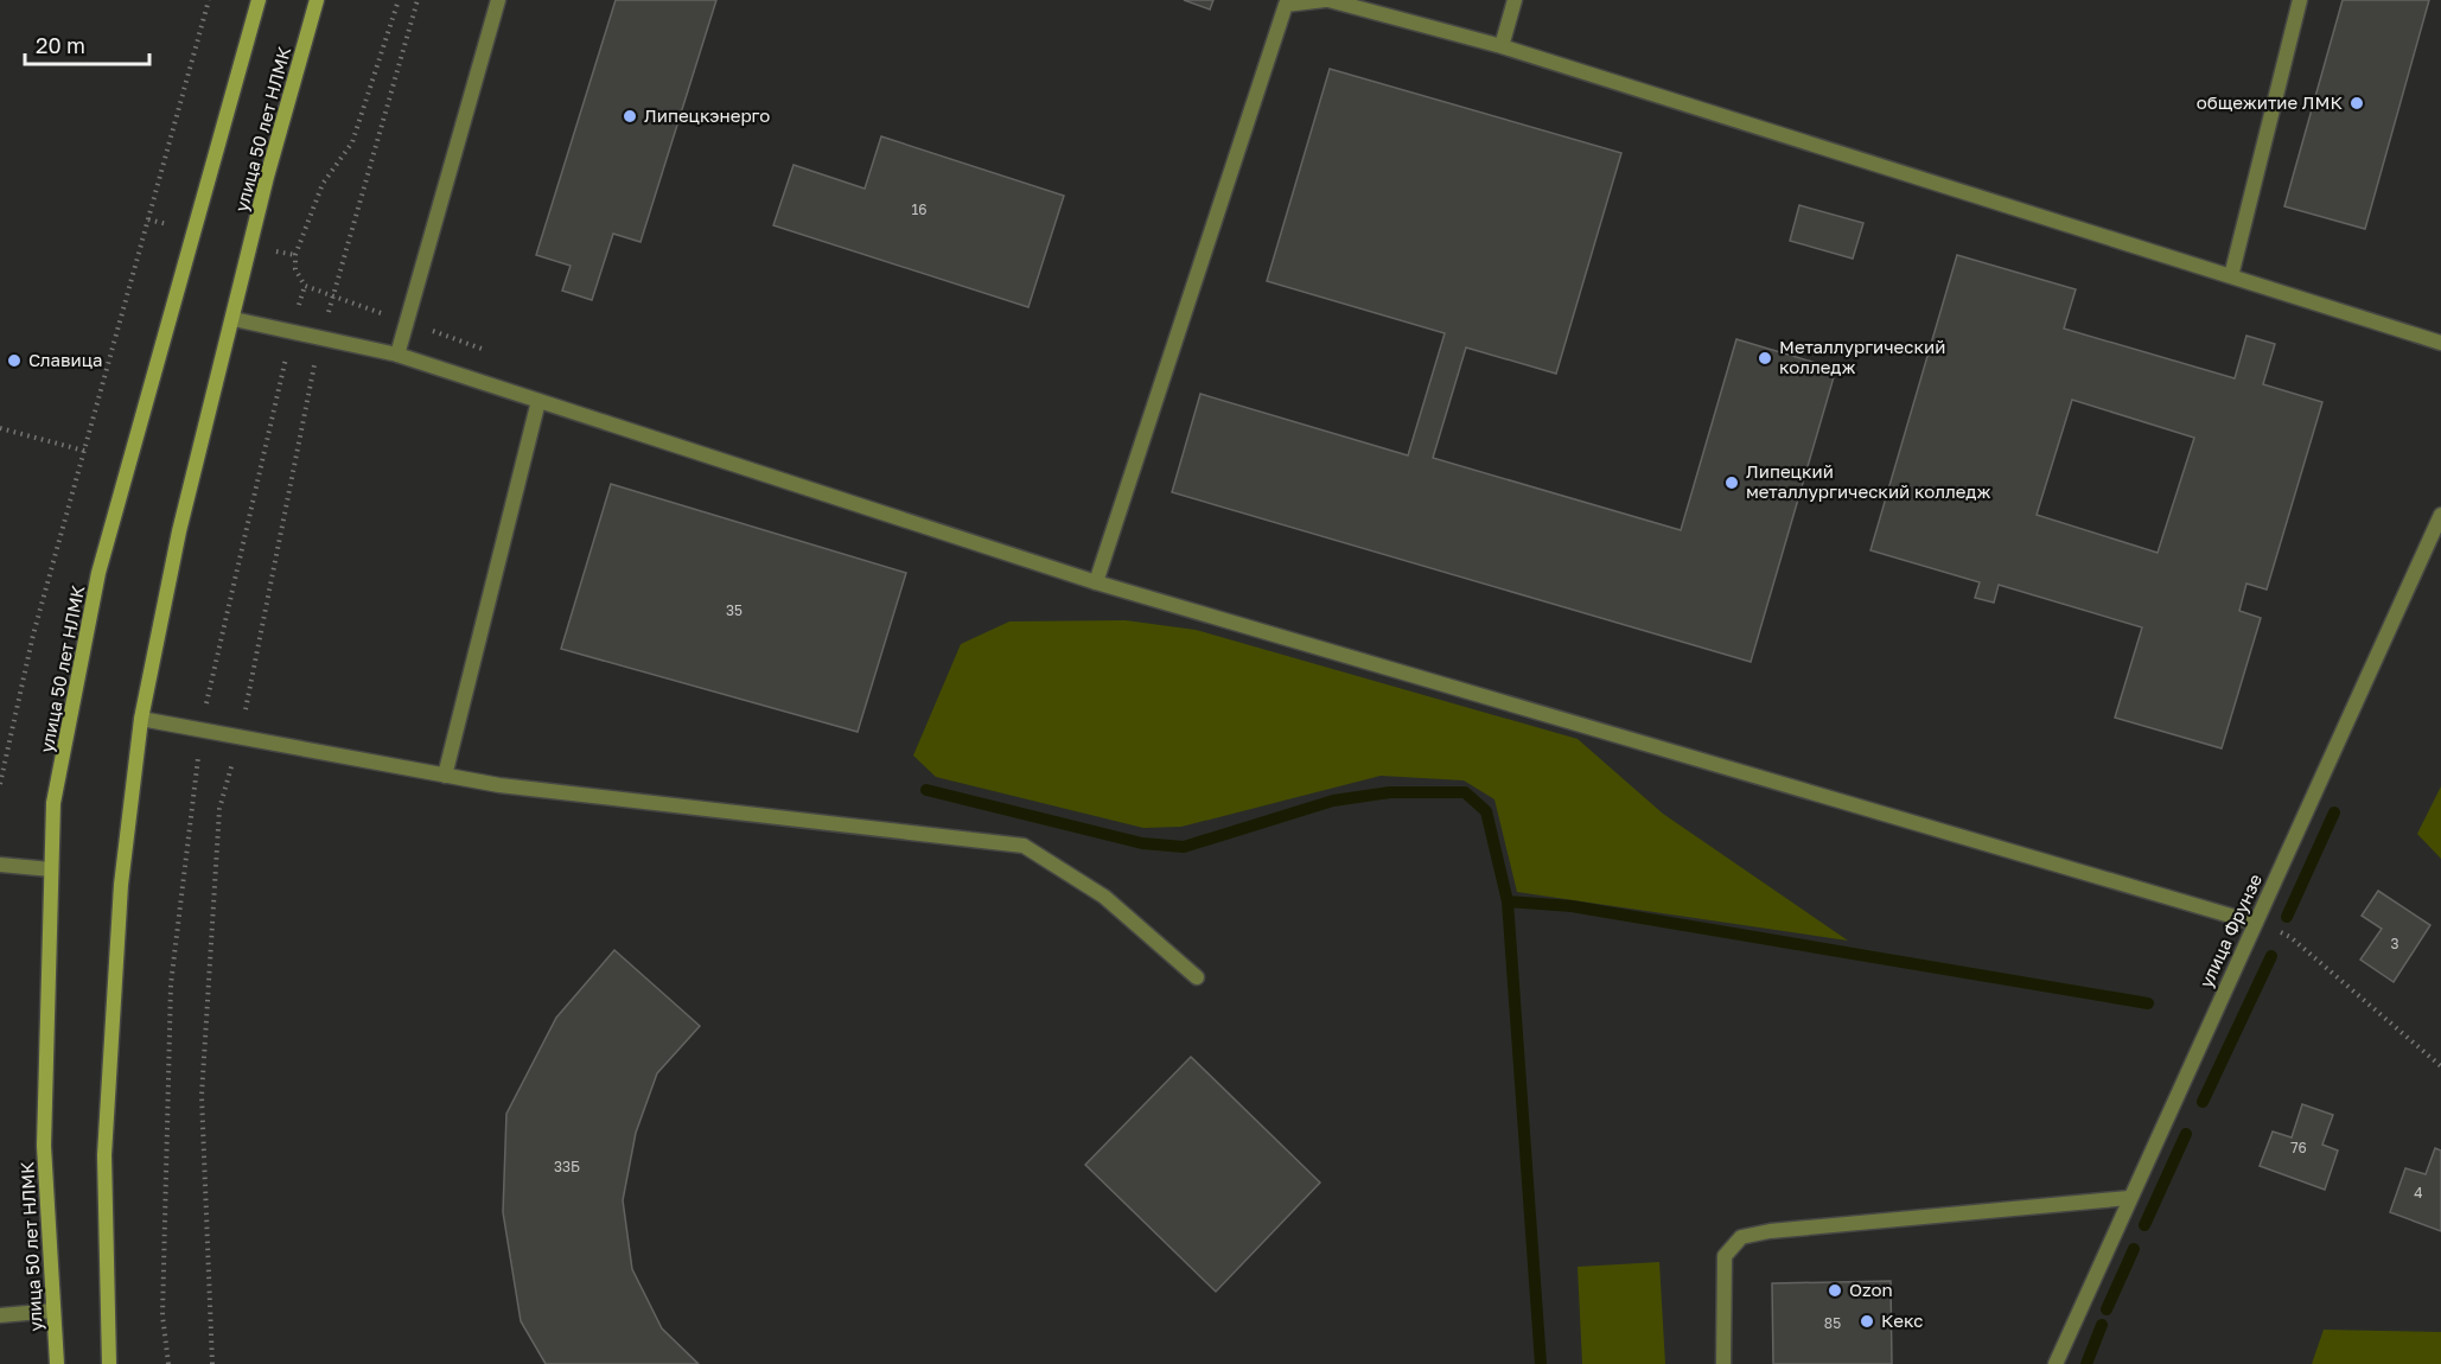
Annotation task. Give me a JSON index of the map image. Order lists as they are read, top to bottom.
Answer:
{
  "streets": {
    "main road": ["улица 50 лет НЛМК"],
    "street": ["улица Фрунзе"]
  },
  "places": [
    "общежитие ЛМК",
    "Липецкэнерго",
    "Металлургический колледж",
    "Славица",
    "Липецкий металлургический колледж",
    "Ozon",
    "Кекс"
  ],
  "house_numbers": [
    "16",
    "35",
    "3",
    "76",
    "33Б",
    "4",
    "85"
  ],
  "scale_bar": "20 m"
}
